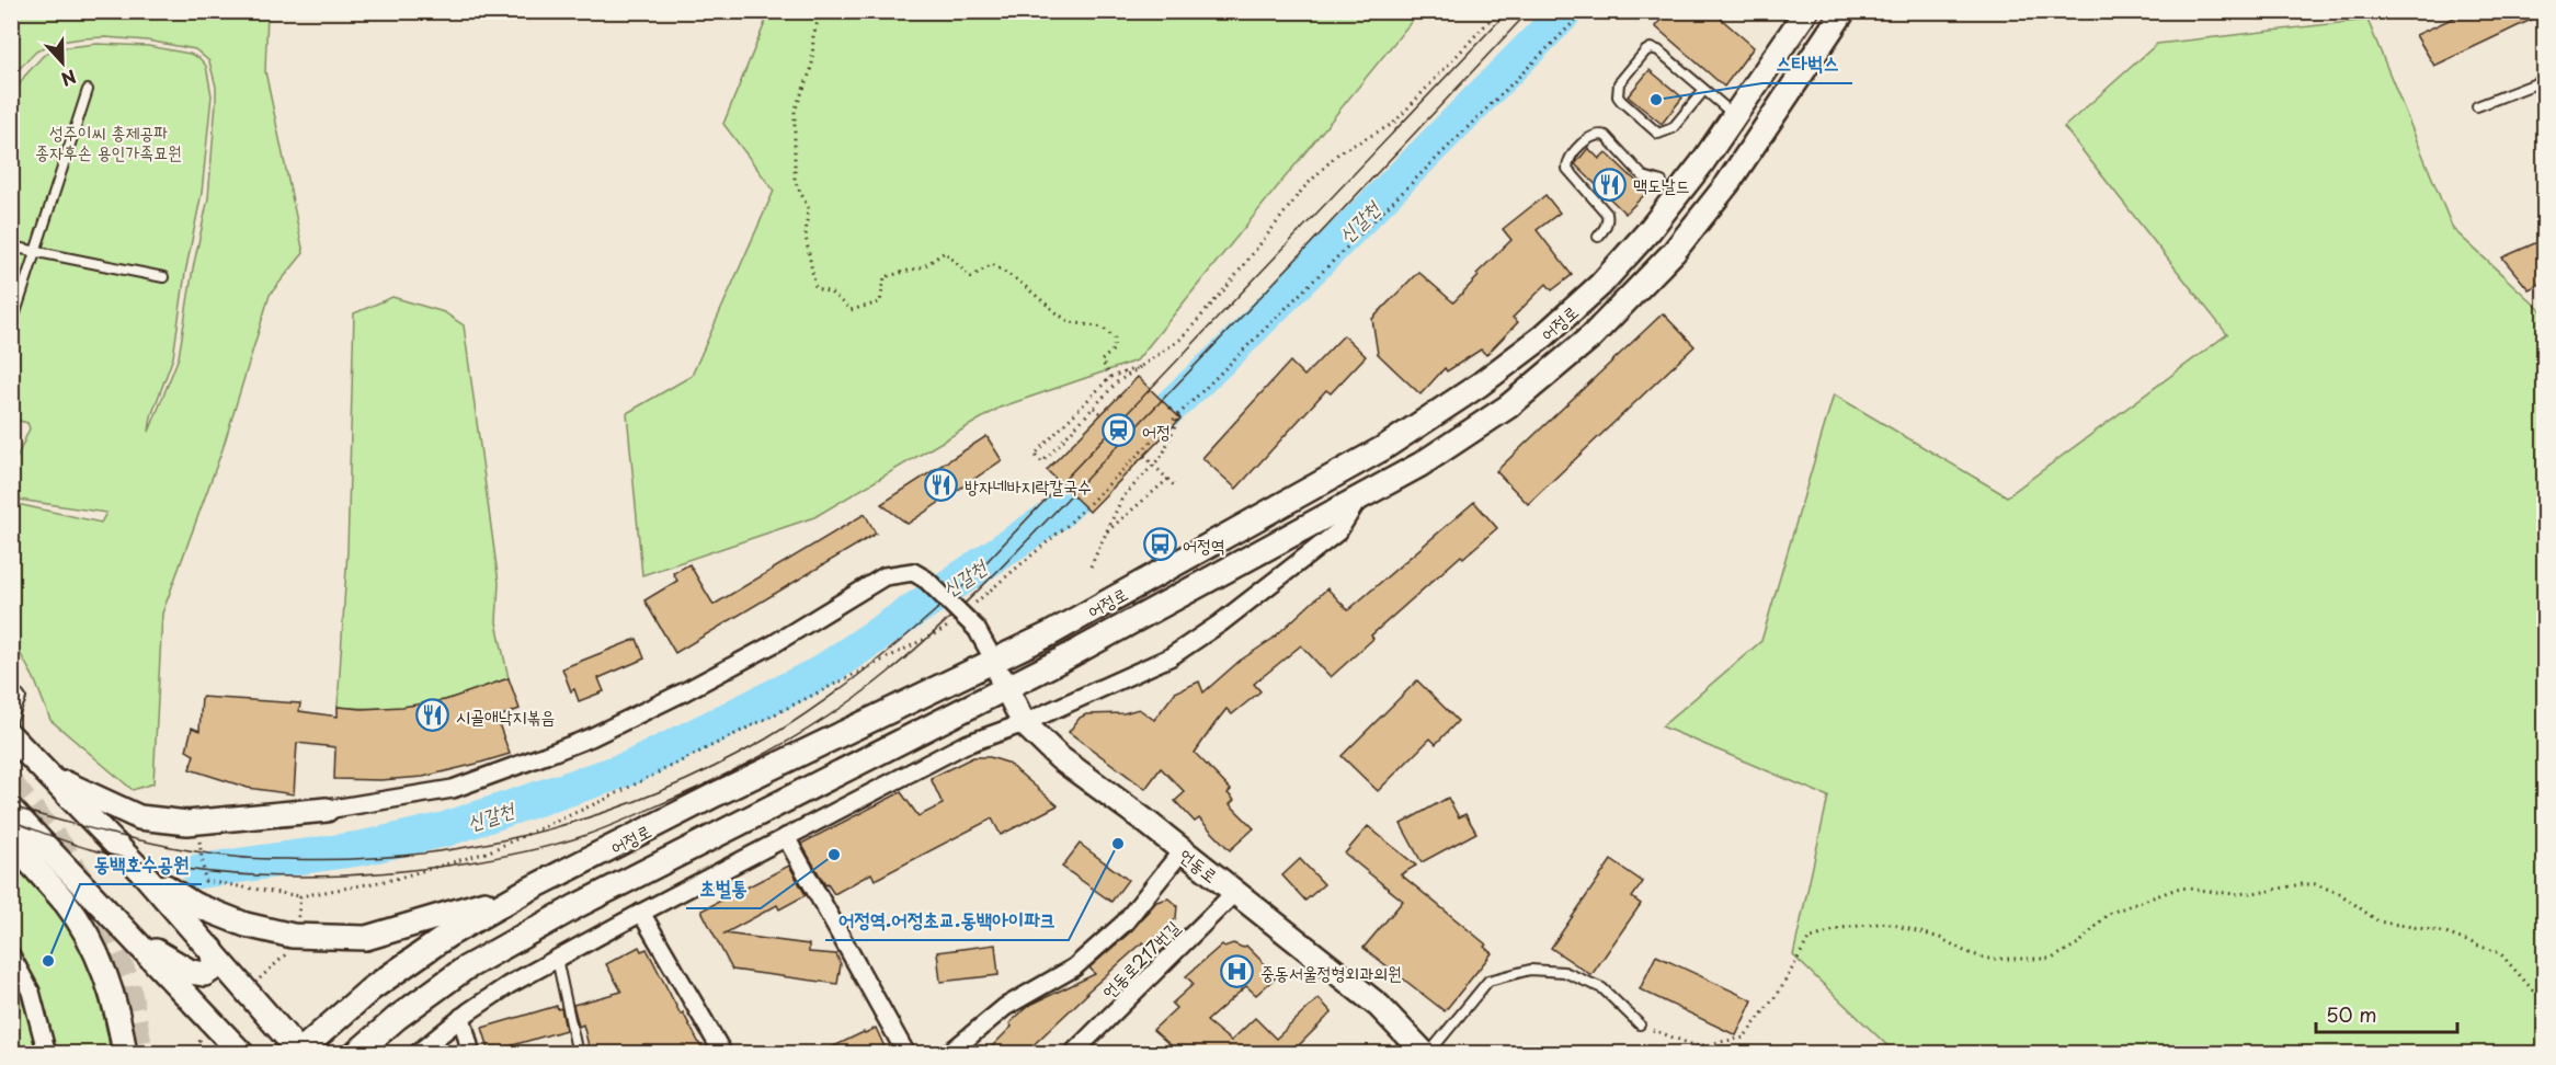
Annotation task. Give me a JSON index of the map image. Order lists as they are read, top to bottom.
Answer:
{
  "streets": {
    "main road": ["어정로", "언동로"],
    "street": ["언동로217번길"]
  },
  "crossings": [
    ["어정로", "언동로"],
    ["언동로", "언동로217번길"]
  ],
  "water": ["신갈천"],
  "parks": ["성주이씨 총제공파 종자후손 용인가족묘원"],
  "places": {
    "other": [
      "스타벅스",
      "어정역.어정초교.동백아이파크",
      "초벌통",
      "동백호수공원"
    ],
    "restaurant": ["맥도날드", "방자네바지락칼국수", "시골애낙지볶음"],
    "station": ["어정"],
    "bus stop": ["어정역"],
    "hospital": ["중동서울정형외과의원"]
  },
  "scale_bar": "50 m",
  "north": "bottom"
}
